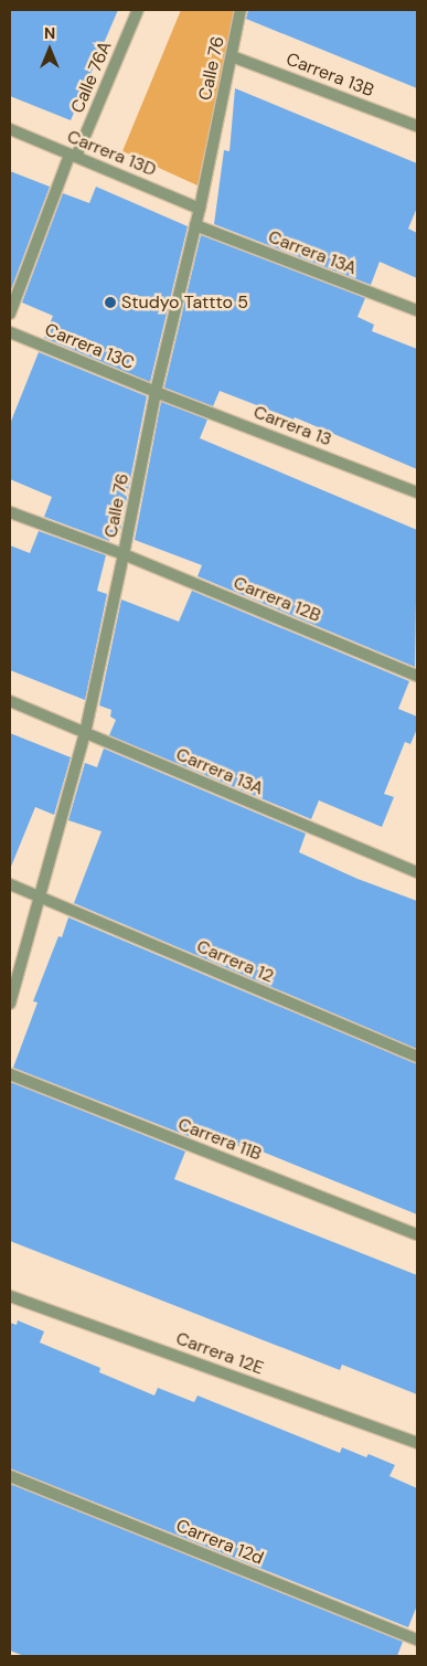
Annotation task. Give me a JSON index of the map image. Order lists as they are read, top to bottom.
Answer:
{
  "streets": {
    "street": [
      "Calle 76",
      "Carrera 13B",
      "Calle 76A",
      "Carrera 13D",
      "Carrera 13A",
      "Carrera 13C",
      "Carrera 13",
      "Carrera 12B",
      "Carrera 12",
      "Carrera 11B",
      "Carrera 12E",
      "Carrera 12d"
    ]
  },
  "crossings": [
    ["Calle 76", "Carrera 13B"],
    ["Calle 76", "Carrera 13D"],
    ["Calle 76", "Carrera 13A"],
    ["Calle 76", "Carrera 13C"],
    ["Calle 76", "Carrera 13"],
    ["Calle 76", "Carrera 12B"],
    ["Calle 76", "Carrera 12"],
    ["Calle 76A", "Carrera 13D"],
    ["Carrera 13C", "Carrera 13"]
  ],
  "places": ["Studyo Tattto 5"],
  "north": "top"
}
